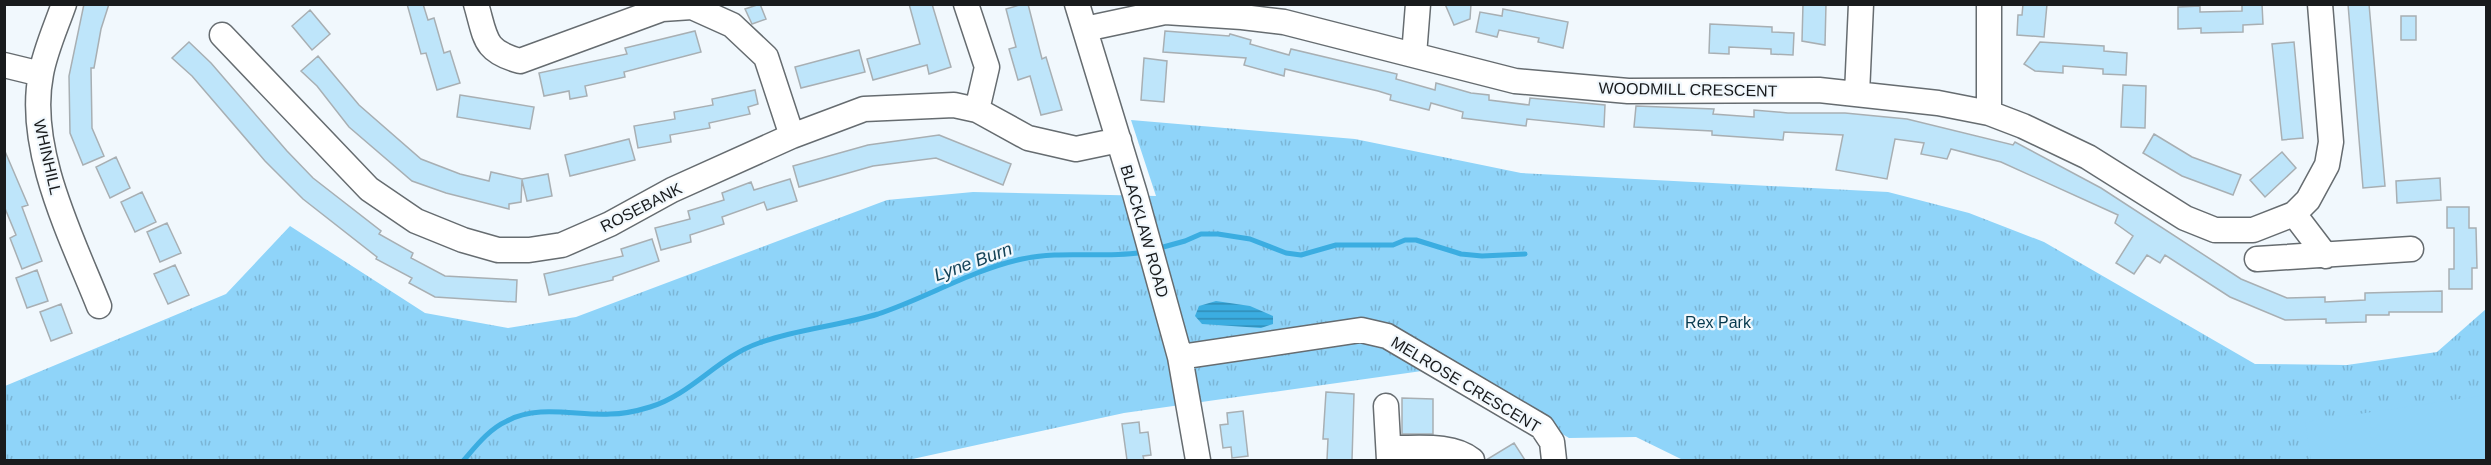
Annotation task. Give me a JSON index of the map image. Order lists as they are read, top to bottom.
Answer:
{
  "streets": {
    "street": [
      "WOODMILL CRESCENT",
      "WHINHILL",
      "ROSEBANK",
      "BLACKLAW ROAD",
      "MELROSE CRESCENT"
    ]
  },
  "crossings": [
    ["WOODMILL CRESCENT", "BLACKLAW ROAD"],
    ["ROSEBANK", "BLACKLAW ROAD"],
    ["BLACKLAW ROAD", "MELROSE CRESCENT"]
  ],
  "water": ["Lyne Burn"],
  "parks": ["Rex Park"]
}
